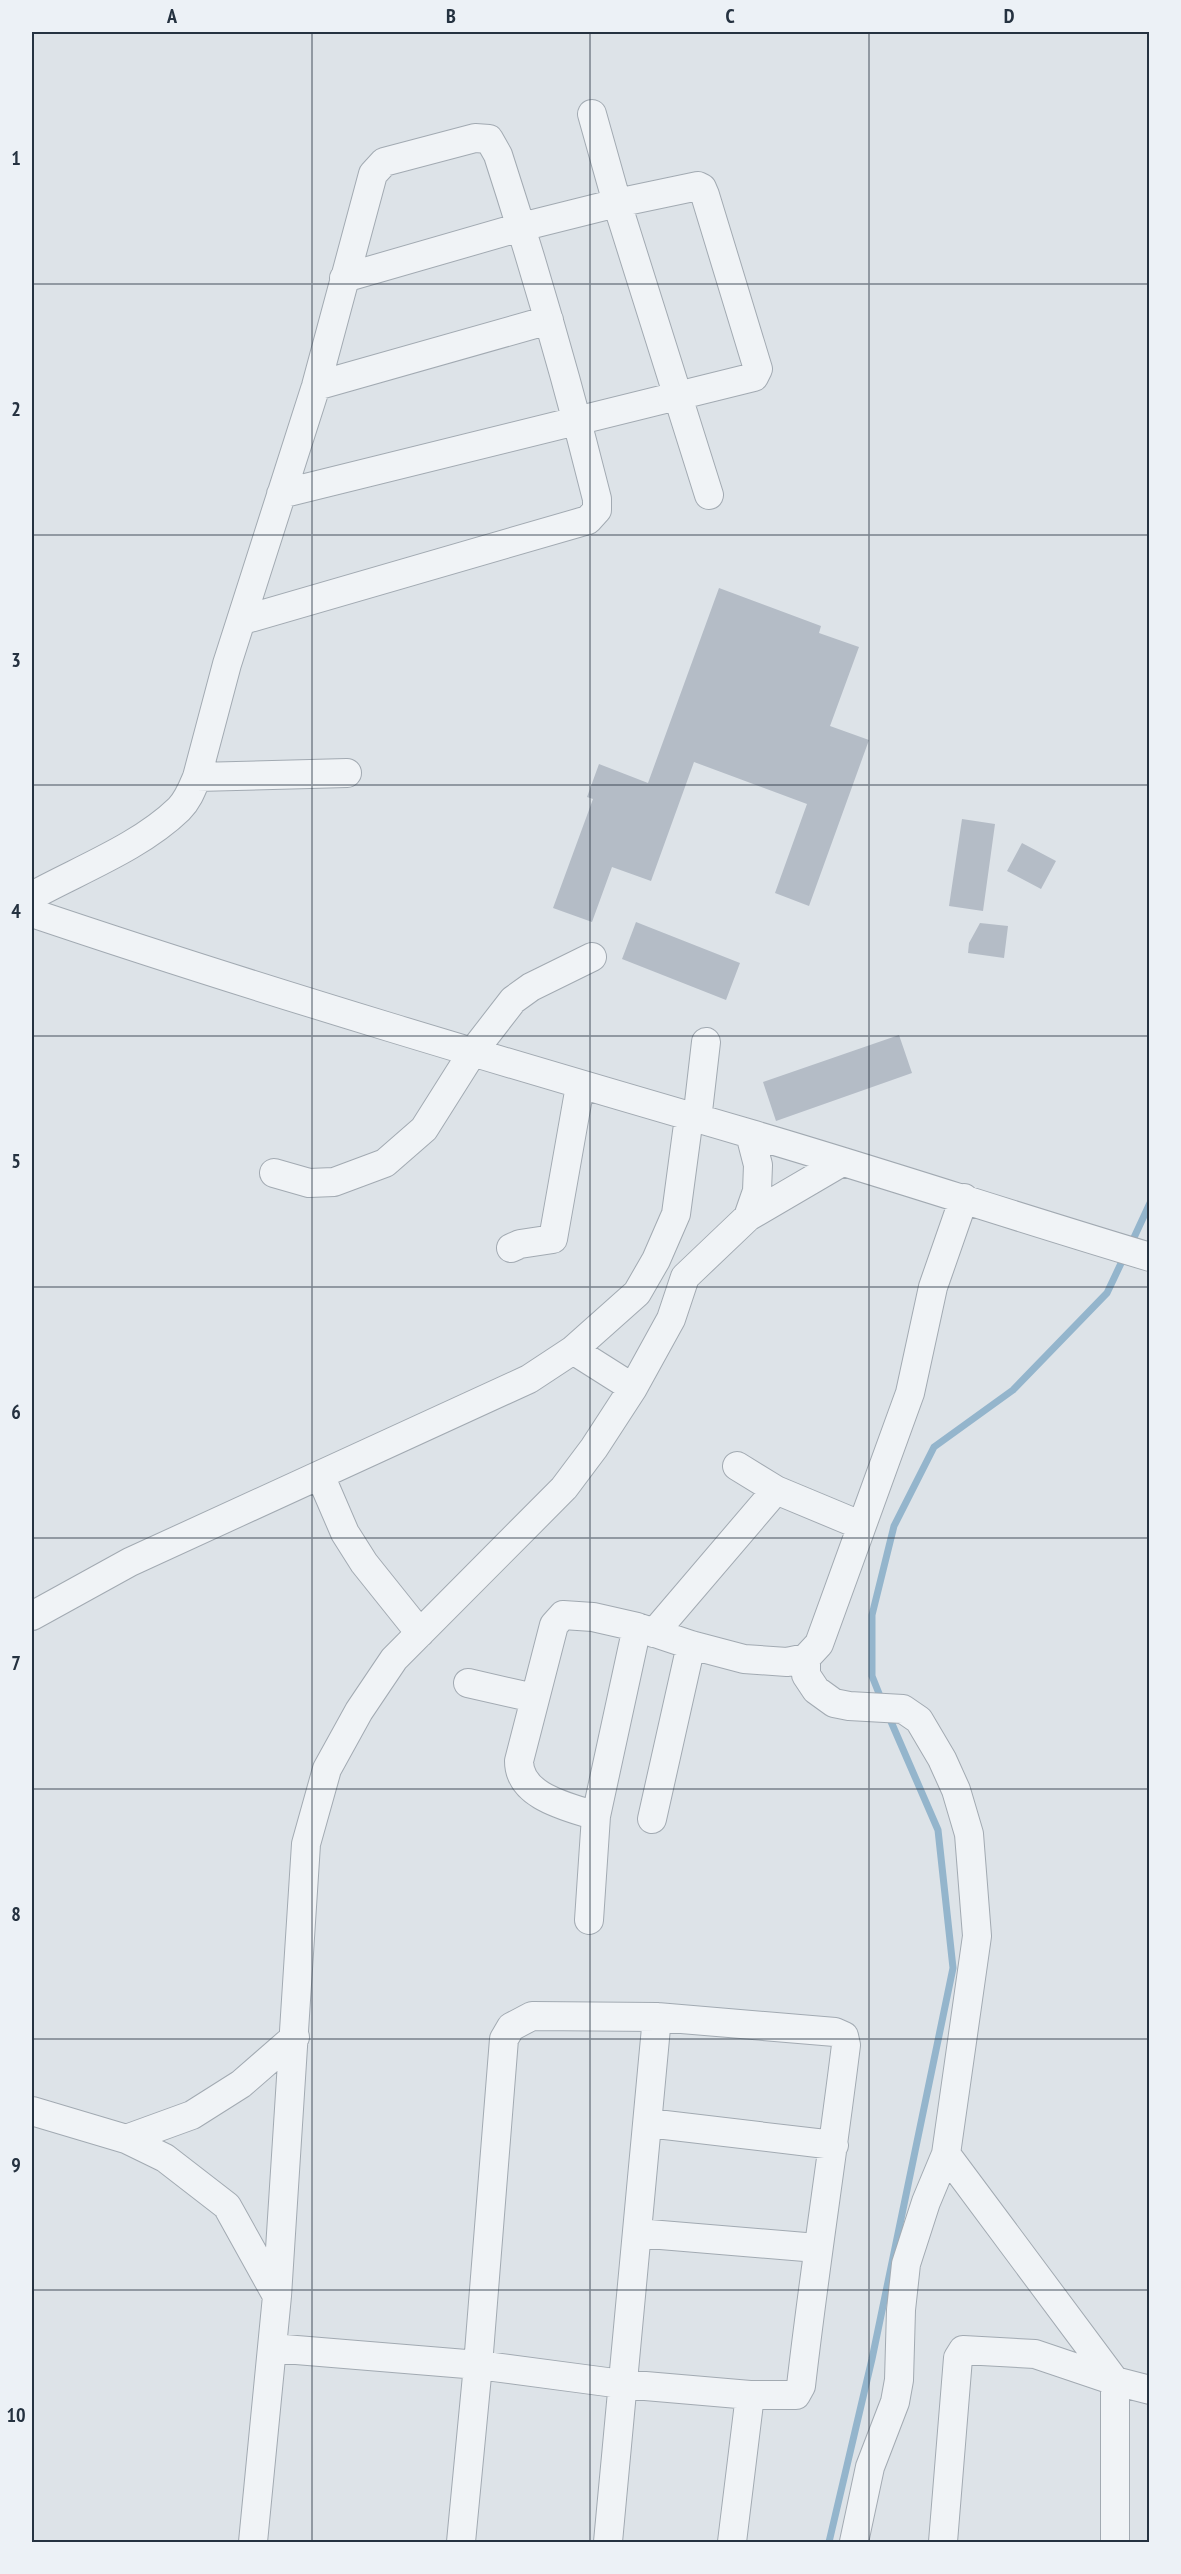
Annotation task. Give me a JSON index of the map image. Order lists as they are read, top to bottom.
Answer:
{
  "grid": {
    "columns": [
      "A",
      "B",
      "C",
      "D"
    ],
    "rows": [
      "1",
      "2",
      "3",
      "4",
      "5",
      "6",
      "7",
      "8",
      "9",
      "10"
    ]
  }
}
